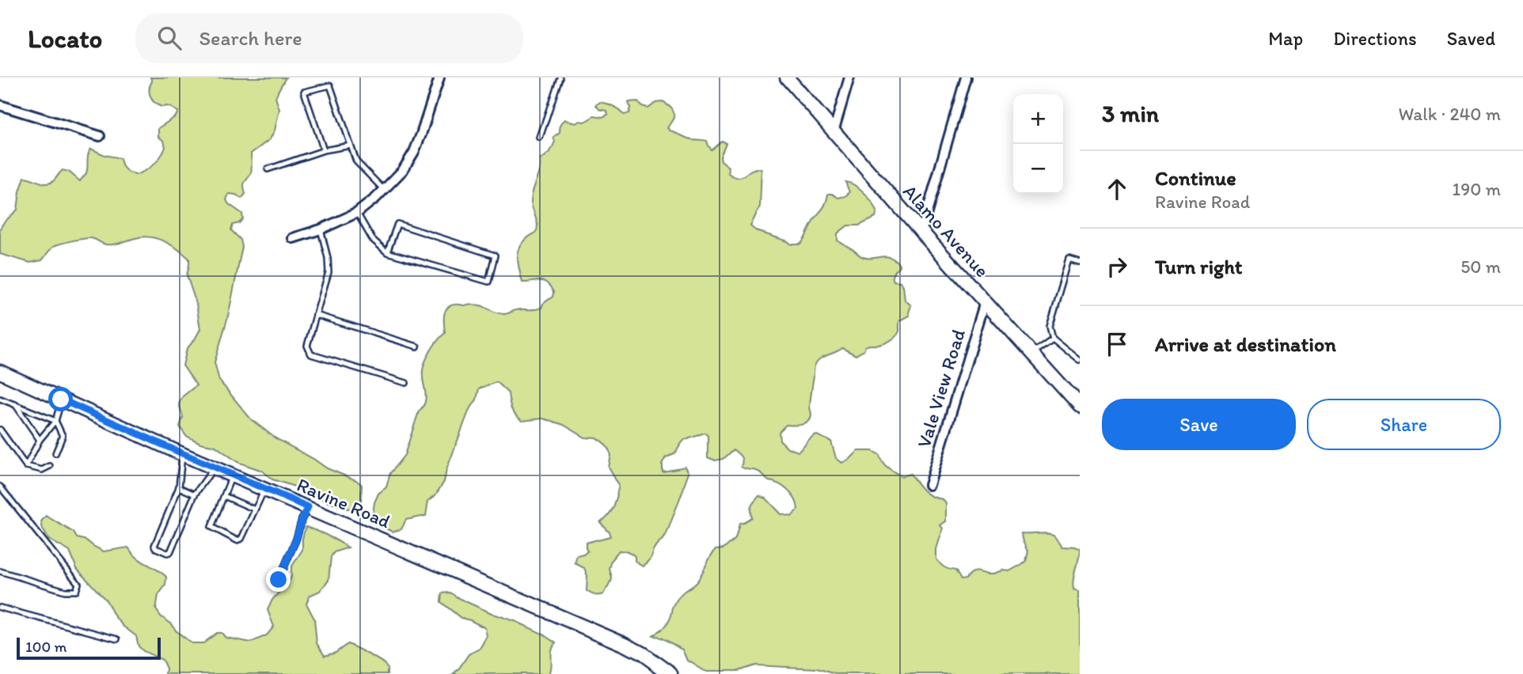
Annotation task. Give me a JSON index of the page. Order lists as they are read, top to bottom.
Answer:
{
  "streets": {
    "street": ["Alamo Avenue", "Vale View Road", "Ravine Road"]
  },
  "crossings": [
    ["Alamo Avenue", "Vale View Road"]
  ],
  "scale_bar": "100 m",
  "page": {
    "header": "Locato",
    "search": "Search here",
    "nav": ["Map", "Directions", "Saved"],
    "heading": ["3 min", "Walk · 240 m"],
    "map_buttons": ["+", "−"],
    "list": [
      ["Continue", "Ravine Road", "190 m"],
      ["Turn right", "50 m"],
      "Arrive at destination"
    ],
    "buttons": ["Save", "Share"],
    "scale": "100 m"
  }
}
